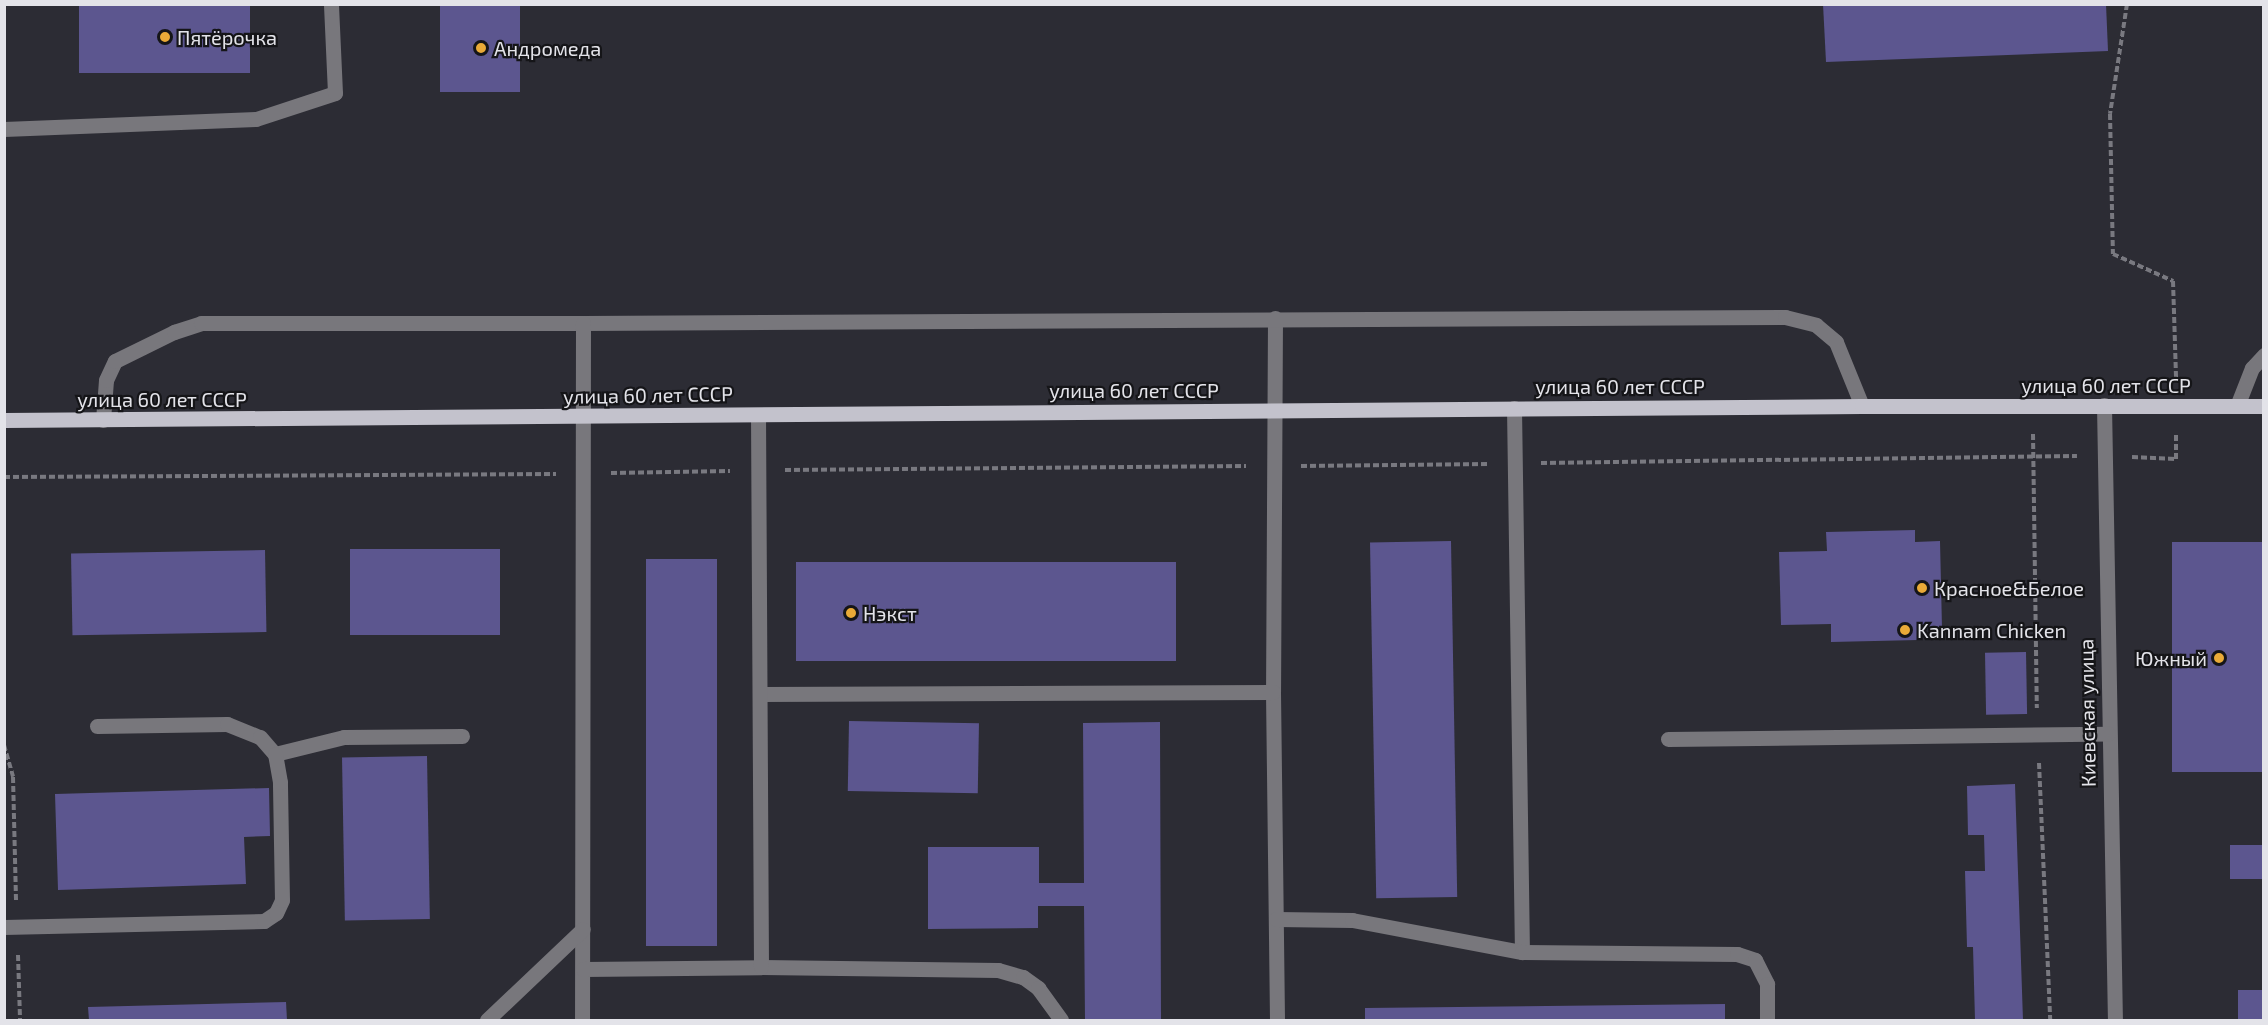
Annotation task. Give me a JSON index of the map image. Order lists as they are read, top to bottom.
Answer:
{
  "streets": {
    "main road": ["улица 60 лет СССР"],
    "street": ["Киевская улица"]
  },
  "crossings": [
    ["улица 60 лет СССР", "Киевская улица"]
  ],
  "places": [
    "Пятёрочка",
    "Андромеда",
    "Красное&Белое",
    "Нэкст",
    "Kannam Chicken",
    "Южный"
  ]
}
